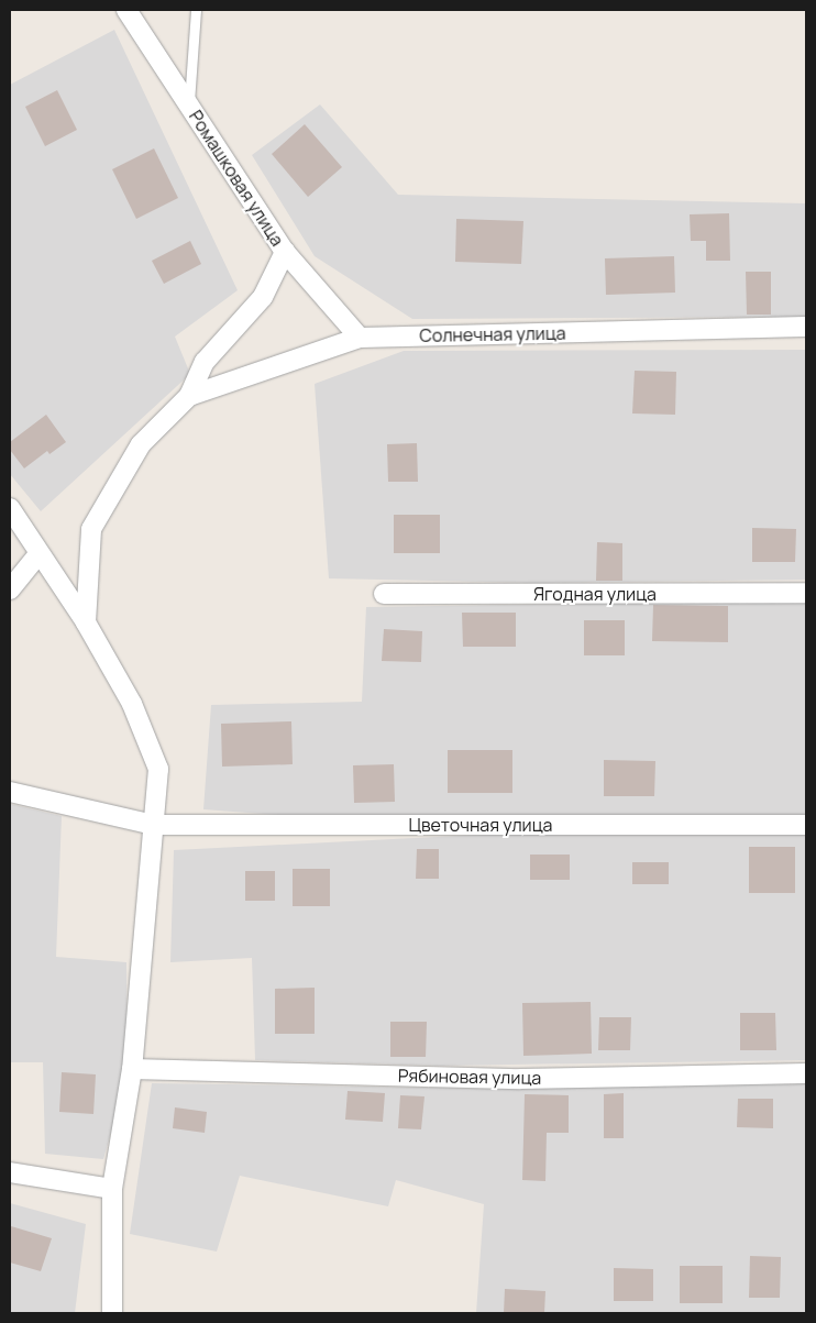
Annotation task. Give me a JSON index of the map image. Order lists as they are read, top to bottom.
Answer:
{
  "streets": {
    "street": [
      "Ромашковая улица",
      "Солнечная улица",
      "Ягодная улица",
      "Цветочная улица",
      "Рябиновая улица"
    ]
  },
  "crossings": [
    ["Ромашковая улица", "Солнечная улица"]
  ]
}
